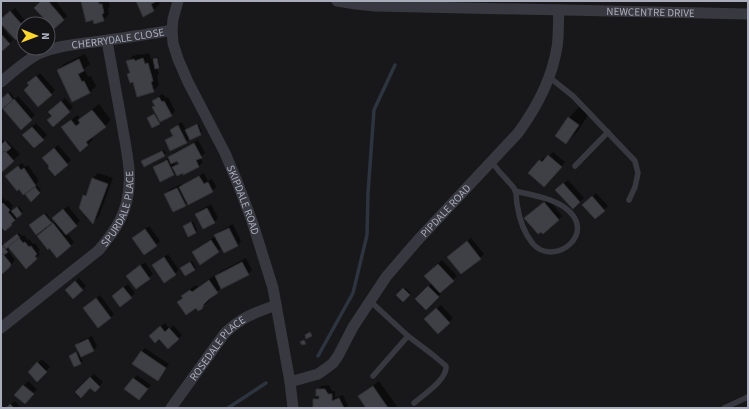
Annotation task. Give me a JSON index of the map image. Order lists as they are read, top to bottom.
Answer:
{
  "streets": {
    "street": [
      "NEWCENTRE DRIVE",
      "CHERRYDALE CLOSE",
      "SKIPDALE ROAD",
      "SPURDALE PLACE",
      "PIPDALE ROAD",
      "ROSEDALE PLACE"
    ]
  },
  "crossings": [
    ["NEWCENTRE DRIVE", "PIPDALE ROAD"],
    ["CHERRYDALE CLOSE", "SKIPDALE ROAD"],
    ["CHERRYDALE CLOSE", "SPURDALE PLACE"],
    ["SKIPDALE ROAD", "PIPDALE ROAD"],
    ["SKIPDALE ROAD", "ROSEDALE PLACE"]
  ],
  "north": "right"
}
